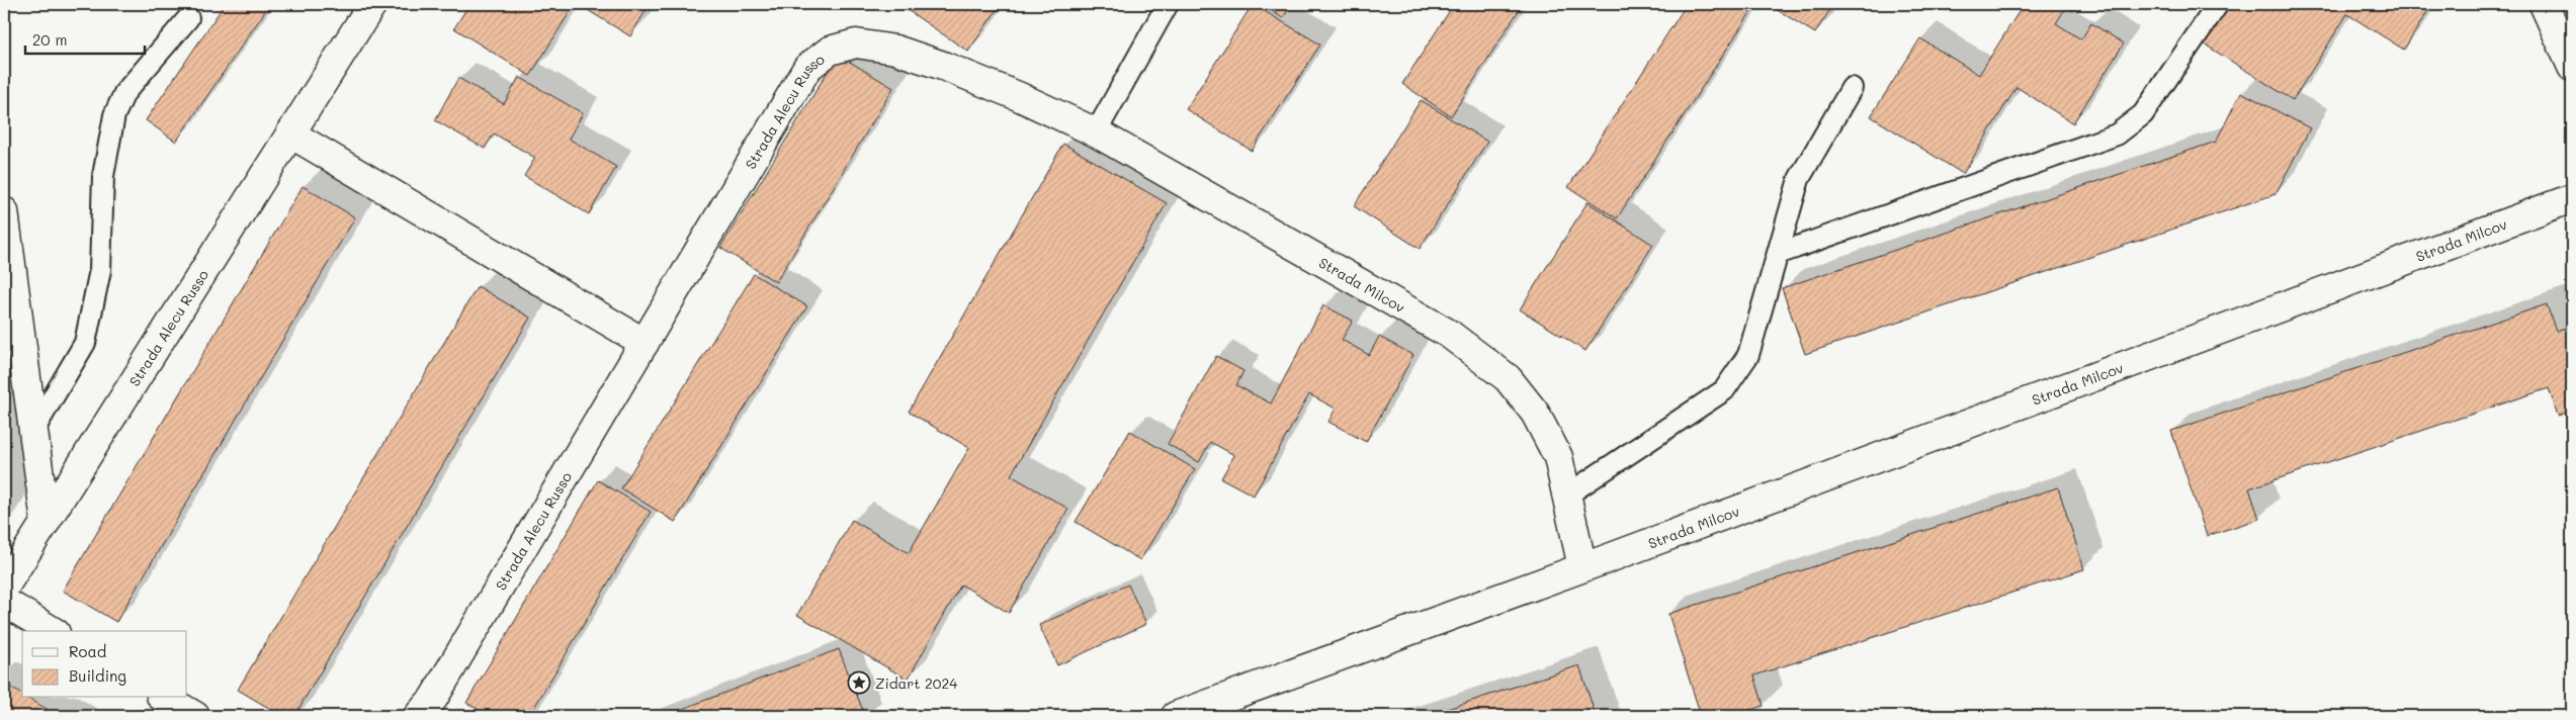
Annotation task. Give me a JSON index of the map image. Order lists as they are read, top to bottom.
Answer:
{
  "streets": {
    "street": ["Strada Alecu Russo", "Strada Milcov"]
  },
  "crossings": [
    ["Strada Alecu Russo", "Strada Milcov"]
  ],
  "places": {
    "place": ["Zidart 2024"]
  },
  "legend": ["Road", "Building"],
  "scale_bar": "20 m"
}
